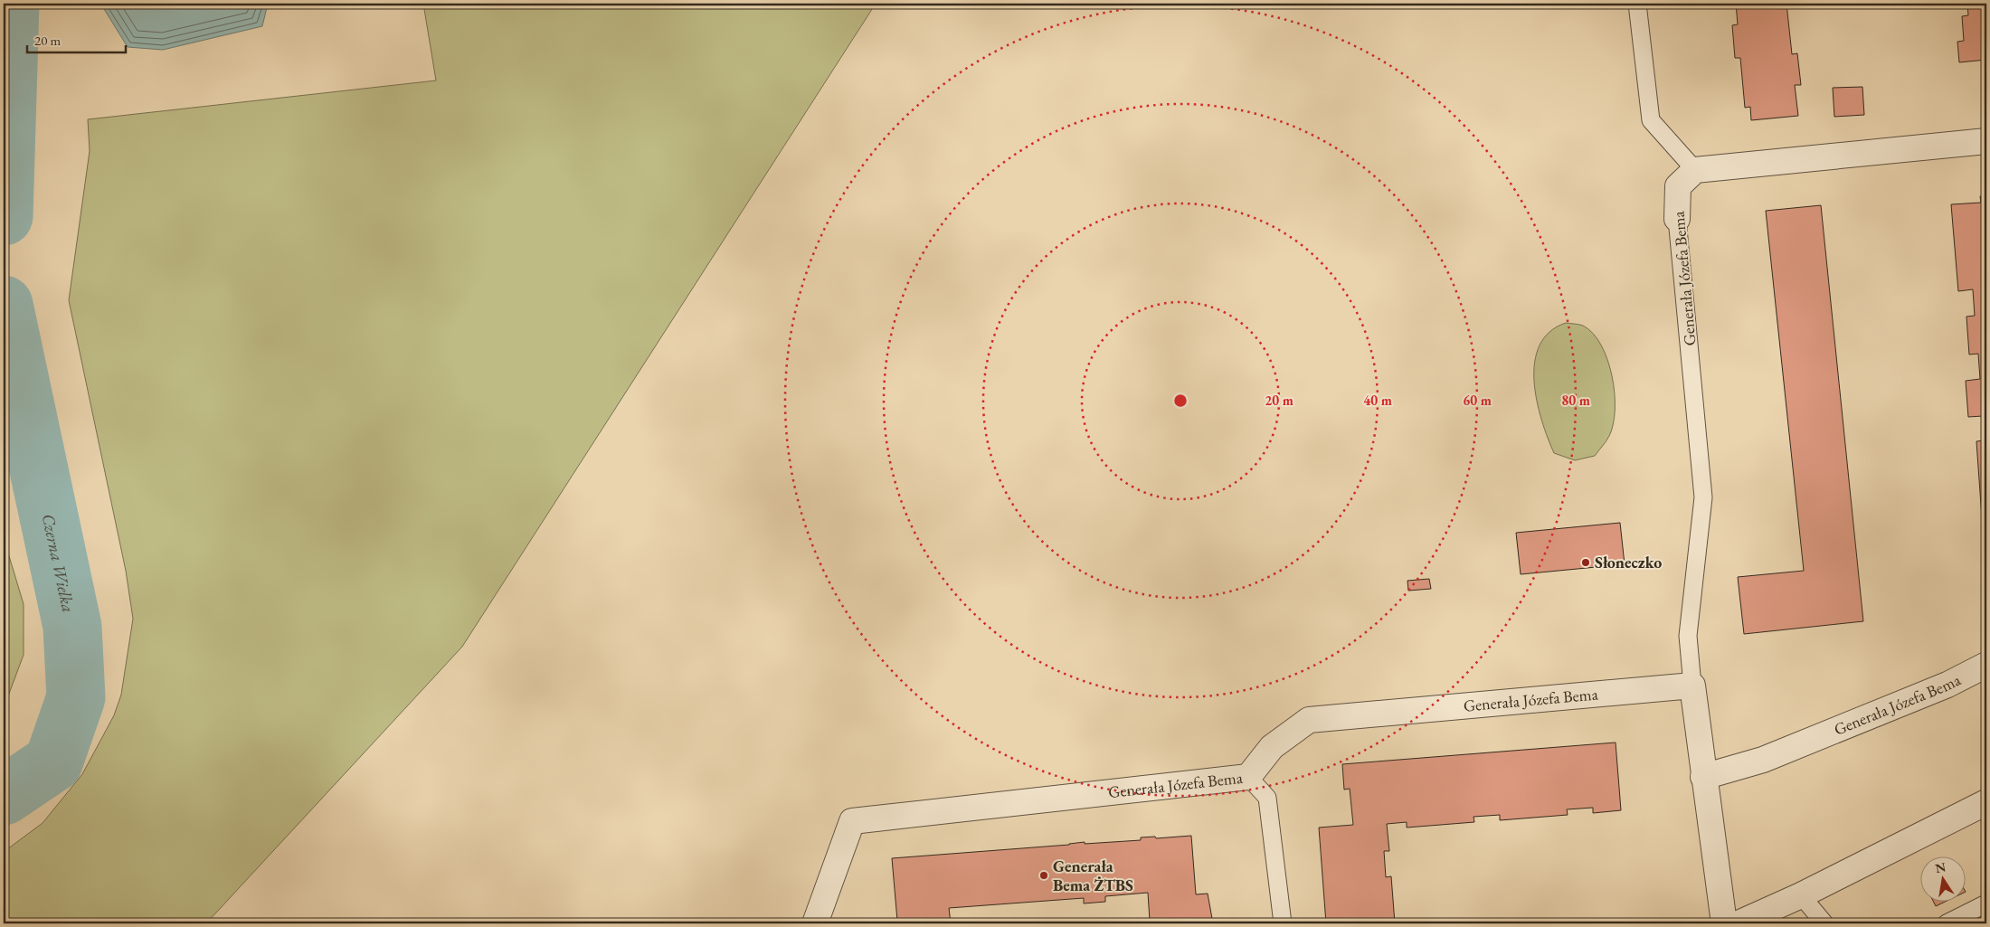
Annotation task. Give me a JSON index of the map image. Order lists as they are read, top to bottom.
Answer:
{
  "streets": {
    "street": ["Generała Józefa Bema"]
  },
  "water": ["Czerna Wielka"],
  "places": ["Słoneczko", "Generała Bema ŻTBS"],
  "scale_bar": "20 m",
  "north": "top",
  "rings": [
    "20 m",
    "40 m",
    "60 m",
    "80 m"
  ]
}
